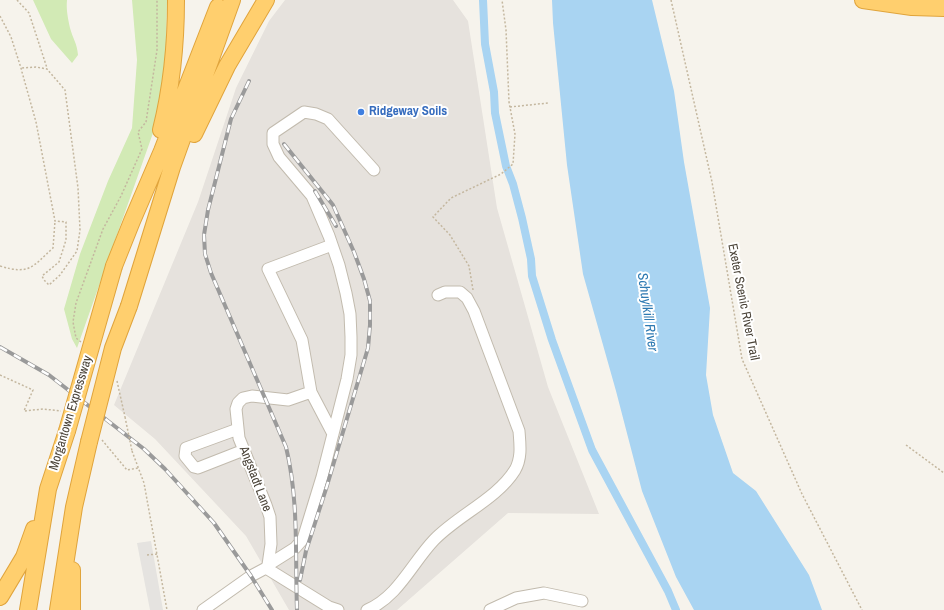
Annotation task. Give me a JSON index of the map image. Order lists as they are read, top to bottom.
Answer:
{
  "streets": {
    "highway": ["Morgantown Expressway"],
    "lane": ["Angstadt Lane"],
    "path": ["Exeter Scenic River Trail"]
  },
  "water": ["Schuylkill River"],
  "places": ["Ridgeway Soils"]
}
